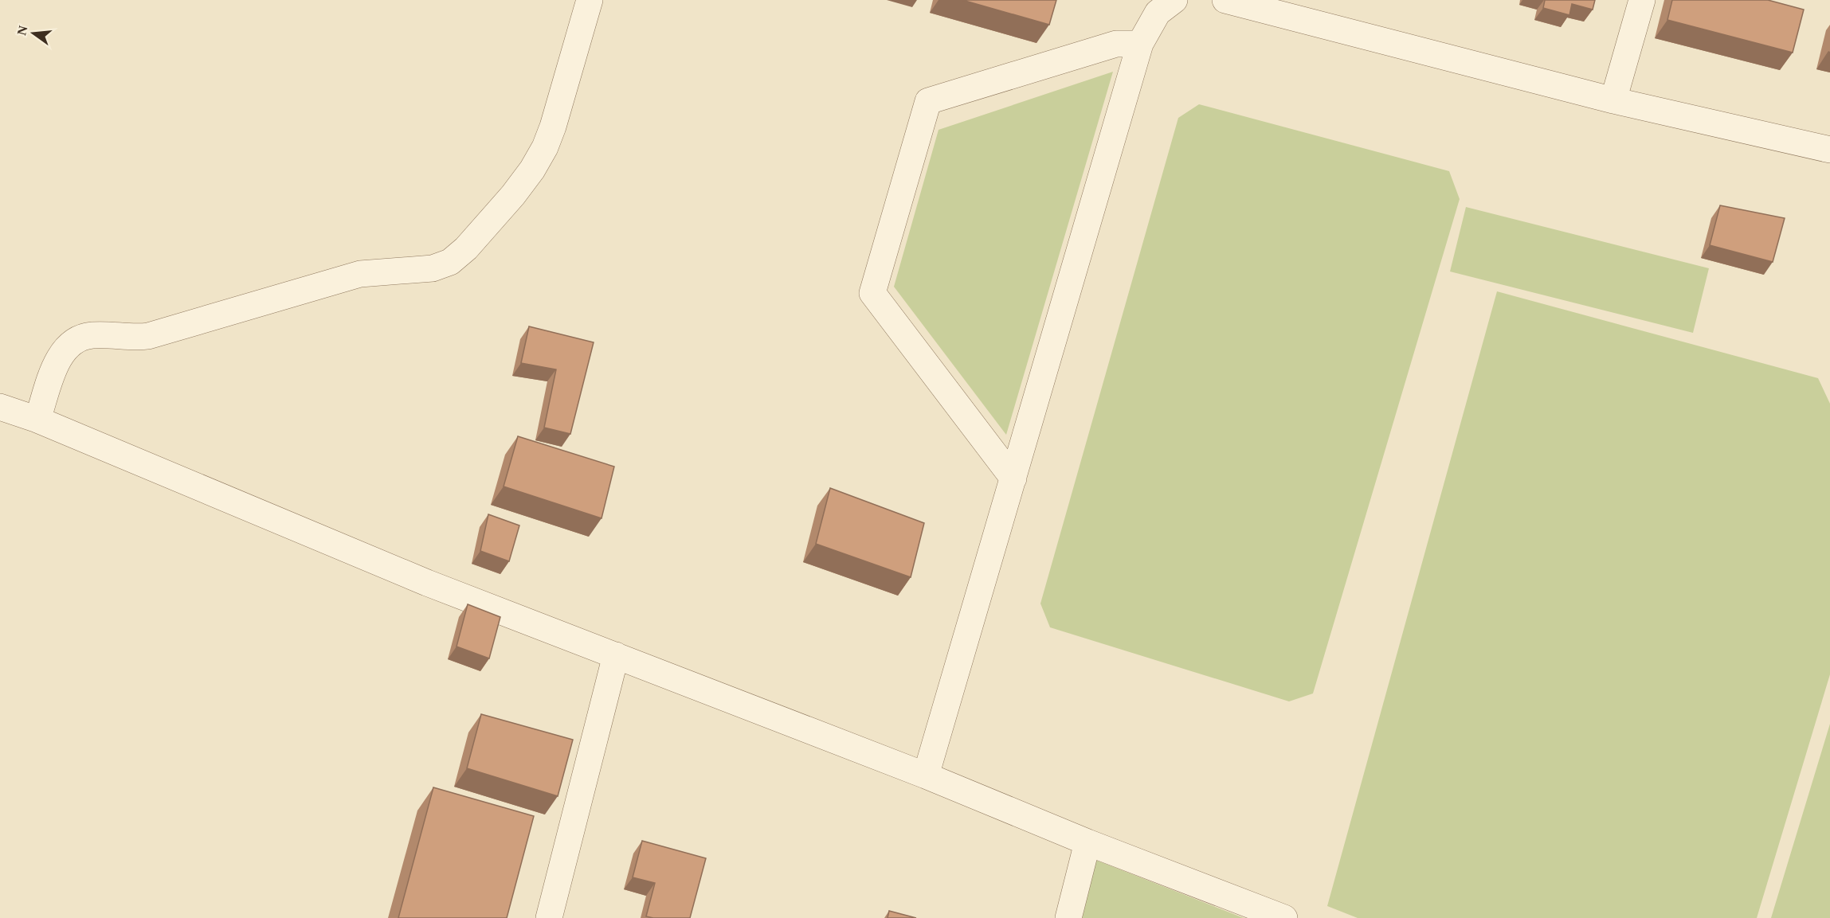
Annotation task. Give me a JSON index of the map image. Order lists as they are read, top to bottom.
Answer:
{
  "north": "left"
}
